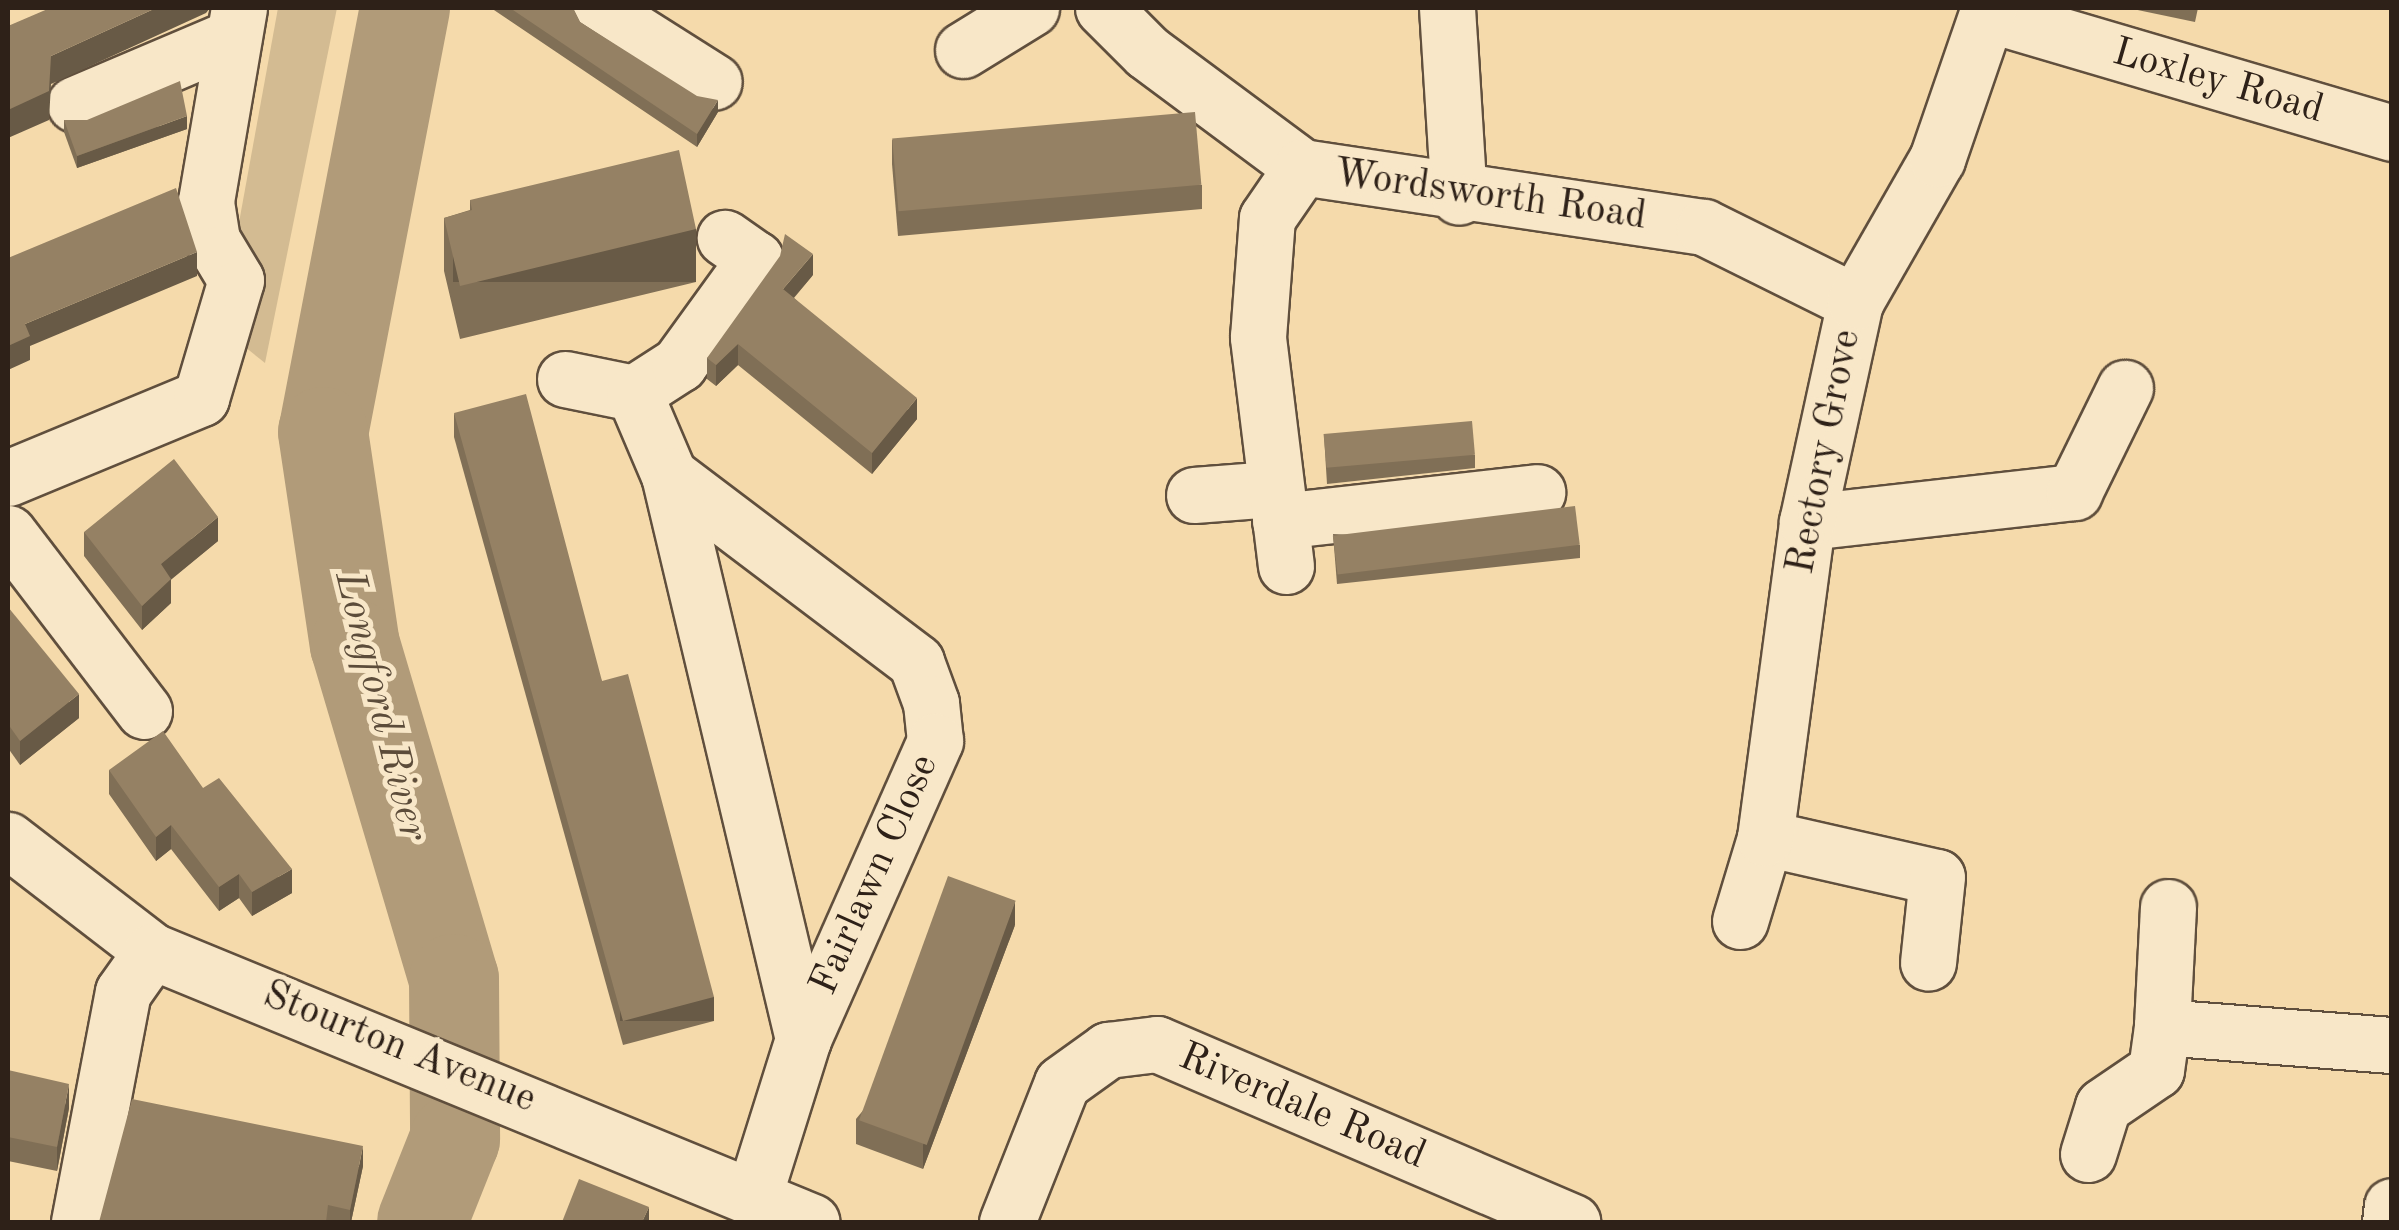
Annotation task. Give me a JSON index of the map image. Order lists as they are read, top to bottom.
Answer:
{
  "streets": {
    "street": [
      "Loxley Road",
      "Wordsworth Road",
      "Rectory Grove",
      "Fairlawn Close",
      "Stourton Avenue",
      "Riverdale Road"
    ]
  },
  "crossings": [
    ["Loxley Road", "Rectory Grove"],
    ["Wordsworth Road", "Rectory Grove"],
    ["Fairlawn Close", "Stourton Avenue"]
  ],
  "water": ["Longford River"]
}
